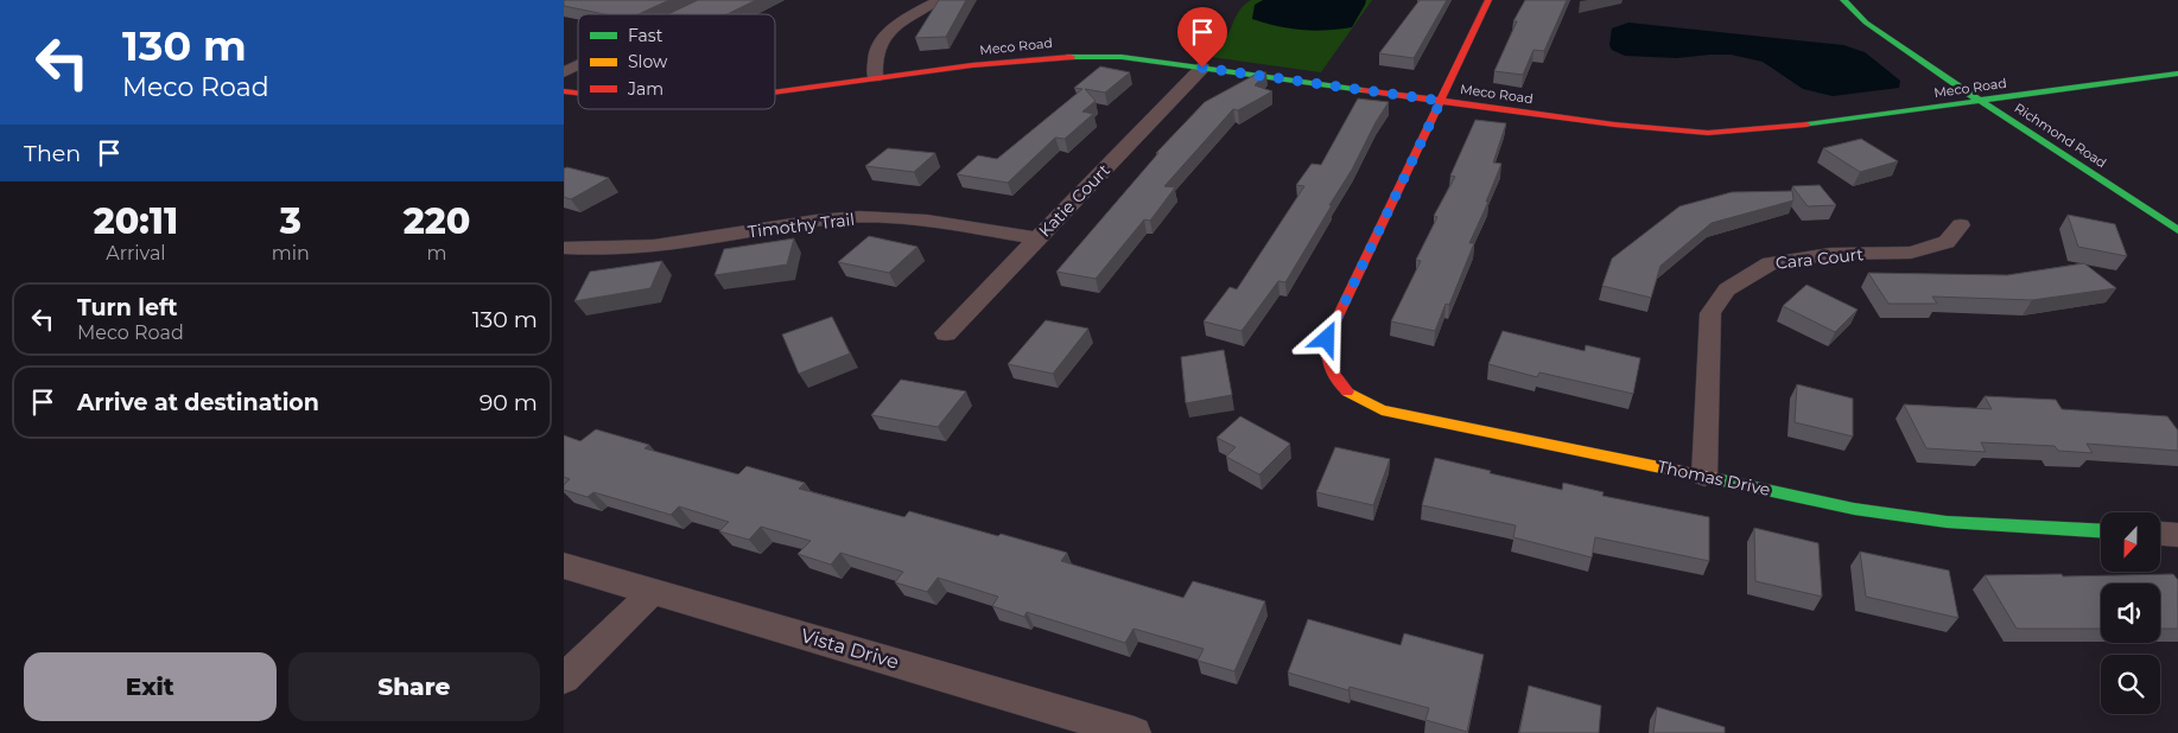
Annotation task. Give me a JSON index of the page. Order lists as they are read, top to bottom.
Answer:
{
  "streets": {
    "street": [
      "Meco Road",
      "Richmond Road",
      "Katie Court",
      "Timothy Trail",
      "Cara Court",
      "Thomas Drive",
      "Vista Drive"
    ]
  },
  "crossings": [
    ["Meco Road", "Richmond Road"],
    ["Meco Road", "Katie Court"],
    ["Meco Road", "Thomas Drive"],
    ["Katie Court", "Timothy Trail"],
    ["Cara Court", "Thomas Drive"]
  ],
  "legend": ["Fast", "Slow", "Jam"],
  "north": "bottom",
  "page": {
    "turn": ["130 m", "Meco Road"],
    "then": "Then",
    "eta": [
      "20:11",
      "Arrival",
      "3",
      "min",
      "220",
      "m"
    ],
    "list": [
      {
        "name": "Turn left",
        "note": "Meco Road",
        "value": "130 m"
      },
      {
        "name": "Arrive at destination",
        "value": "90 m"
      }
    ],
    "buttons": ["Exit", "Share"]
  }
}
